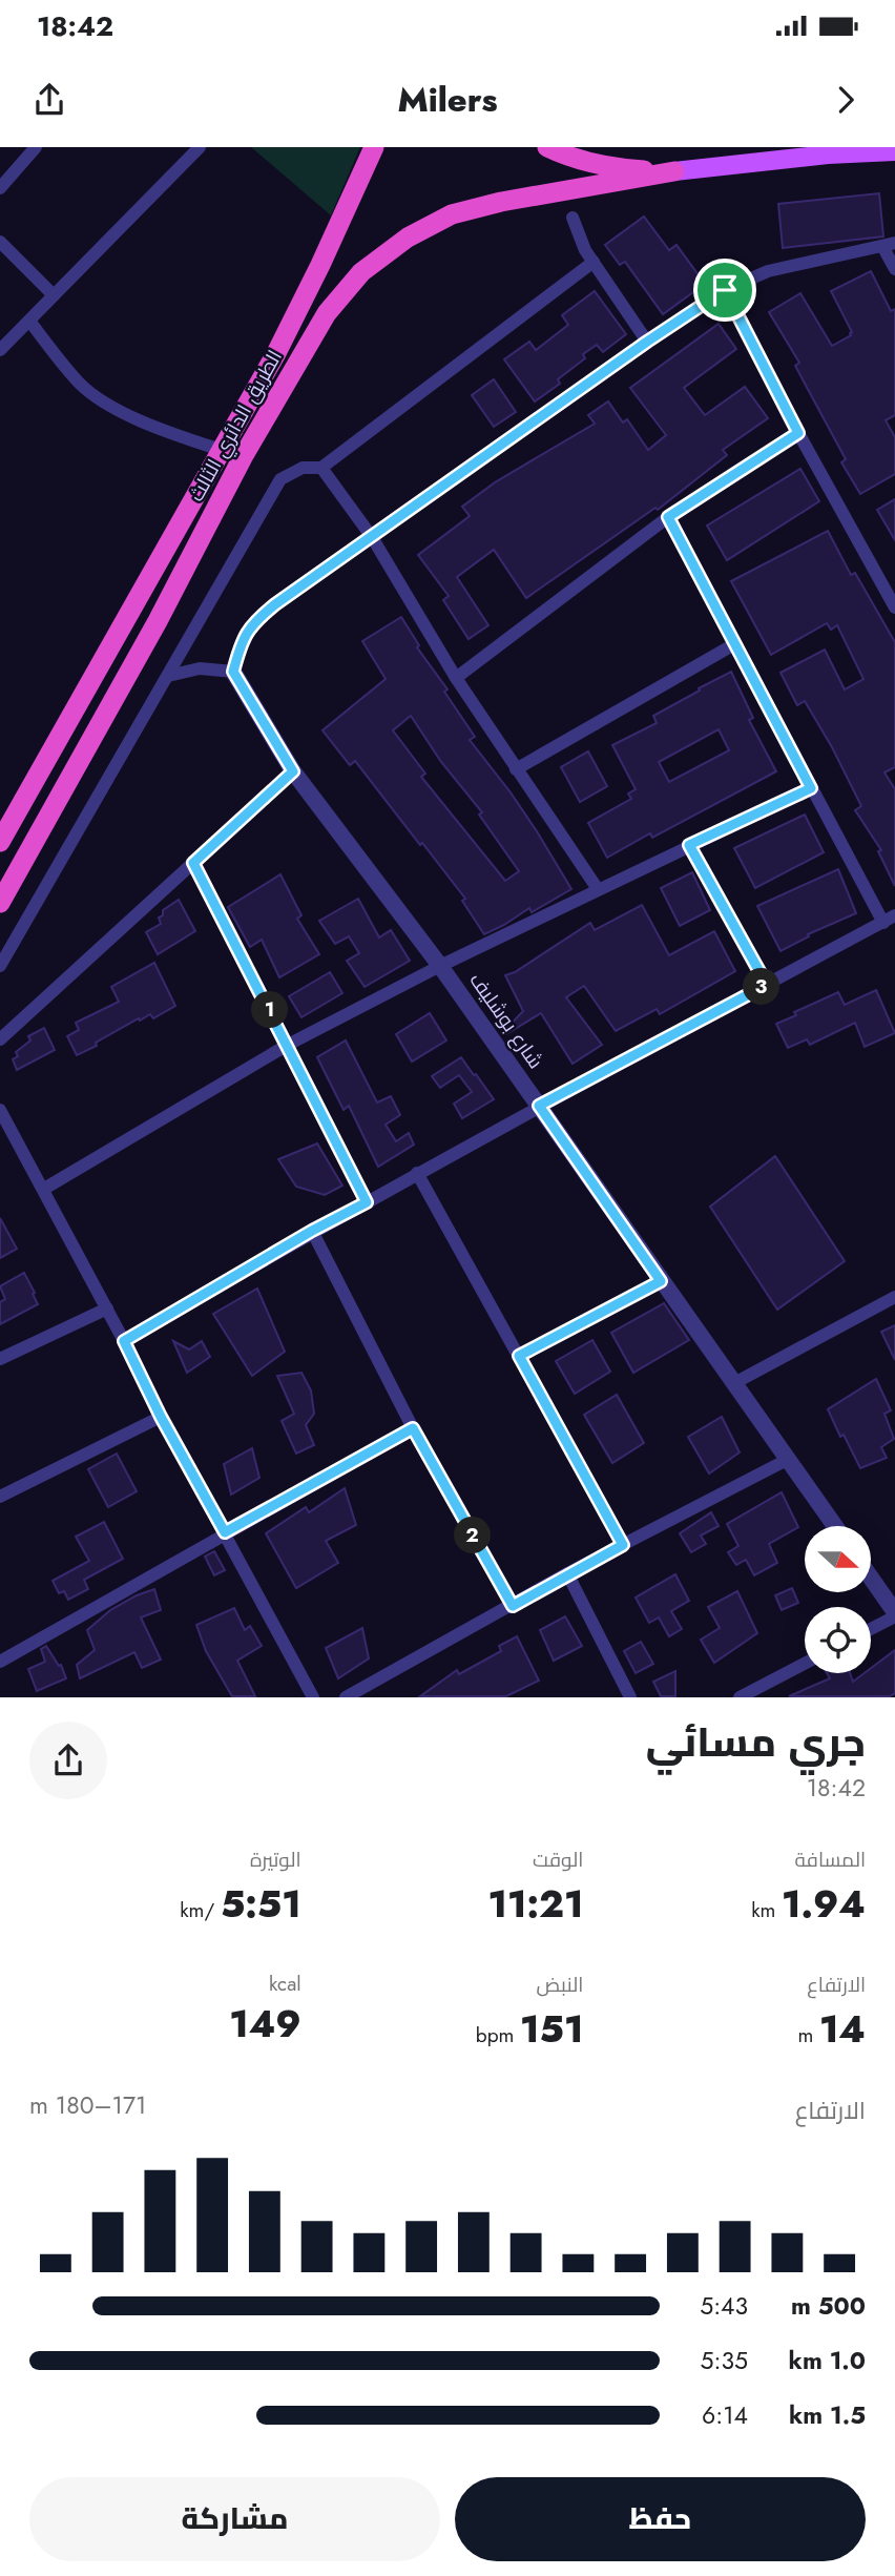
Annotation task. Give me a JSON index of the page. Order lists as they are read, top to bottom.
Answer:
{
  "streets": {
    "highway": ["الطريق الدائري الثالث"],
    "street": ["شارع بوشليف"]
  },
  "north": "right",
  "page": {
    "status": "18:42",
    "header": "Milers",
    "pins": ["3", "1", "2"],
    "heading": ["جري مسائي", "18:42"],
    "stats": [
      ["المسافة", "1.94 km"],
      ["الوقت", "11:21"],
      ["الوتيرة", "5:51 /km"],
      ["الارتفاع", "14 m"],
      ["النبض", "151 bpm"],
      ["kcal", "149"]
    ],
    "chart": ["الارتفاع", "171–180 m"],
    "list": [
      {
        "name": "500 m",
        "note": "5:43"
      },
      {
        "name": "1.0 km",
        "note": "5:35"
      },
      {
        "name": "1.5 km",
        "note": "6:14"
      }
    ],
    "buttons": ["حفظ", "مشاركة"]
  }
}
